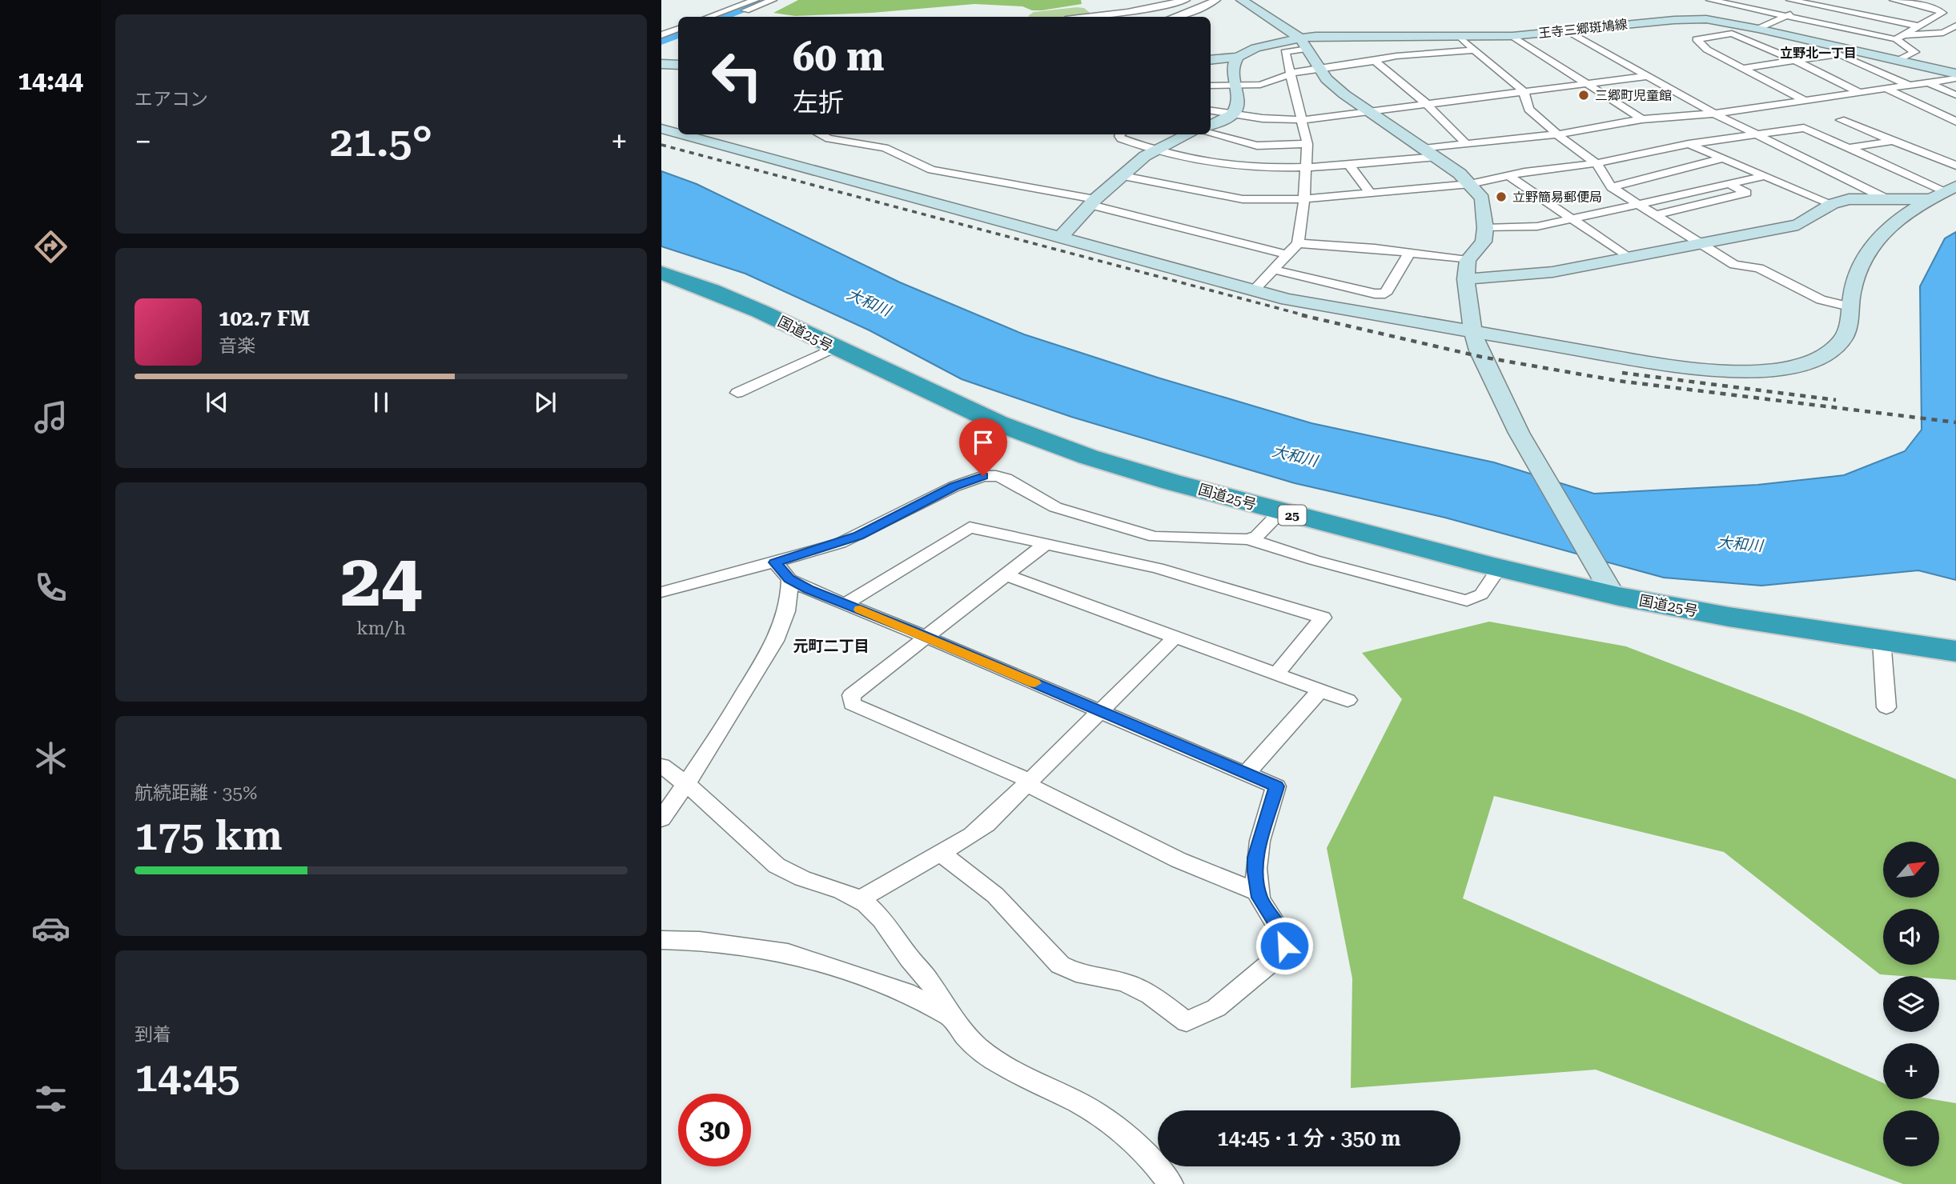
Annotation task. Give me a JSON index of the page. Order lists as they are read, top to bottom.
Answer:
{
  "streets": {
    "highway": ["国道25号", "25"],
    "street": ["王寺三郷斑鳩線"]
  },
  "districts": ["立野北一丁目", "元町二丁目"],
  "water": ["大和川"],
  "places": ["三郷町児童館", "立野簡易郵便局"],
  "north": "top right",
  "page": {
    "tabs": "14:44",
    "tile": [
      "エアコン",
      ["24", "km/h"],
      ["航続距離 · 35%", "175 km"],
      ["到着", "14:45"]
    ],
    "turn": ["60 m", "左折"],
    "heat": ["−", "21.5°", "+"],
    "song": ["102.7 FM", "音楽"],
    "map_buttons": ["+", "−"],
    "limit": "30",
    "trip": "14:45 · 1 分 · 350 m"
  }
}
